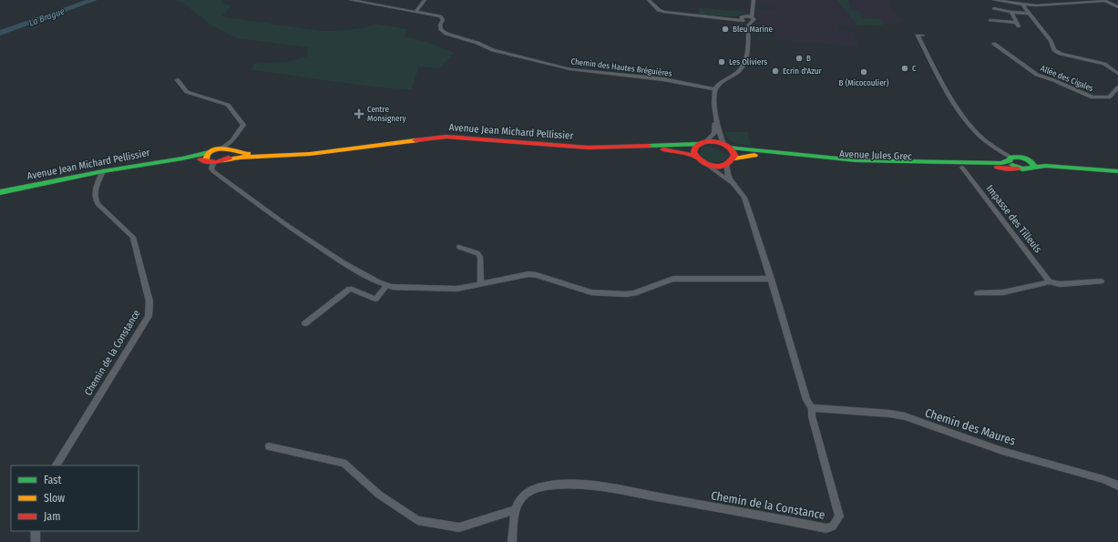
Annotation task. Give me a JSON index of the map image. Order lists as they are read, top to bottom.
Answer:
{
  "streets": {
    "street": [
      "Chemin des Hautes Bréguières",
      "Allée des Cigales",
      "Avenue Jean Michard Pellissier",
      "Avenue Jules Grec",
      "Impasse des Tilleuls",
      "Chemin de la Constance",
      "Chemin des Maures"
    ]
  },
  "crossings": [
    ["Avenue Jean Michard Pellissier", "Avenue Jules Grec"],
    ["Avenue Jean Michard Pellissier", "Chemin de la Constance"],
    ["Avenue Jules Grec", "Impasse des Tilleuls"],
    ["Chemin de la Constance", "Chemin des Maures"]
  ],
  "water": ["La Brague"],
  "places": {
    "other": [
      "Bleu Marine",
      "B",
      "Les Oliviers",
      "C",
      "Ecrin d'Azur",
      "B (Micocoulier)"
    ],
    "health": ["Centre Monsignery"]
  },
  "legend": ["Fast", "Slow", "Jam"]
}
